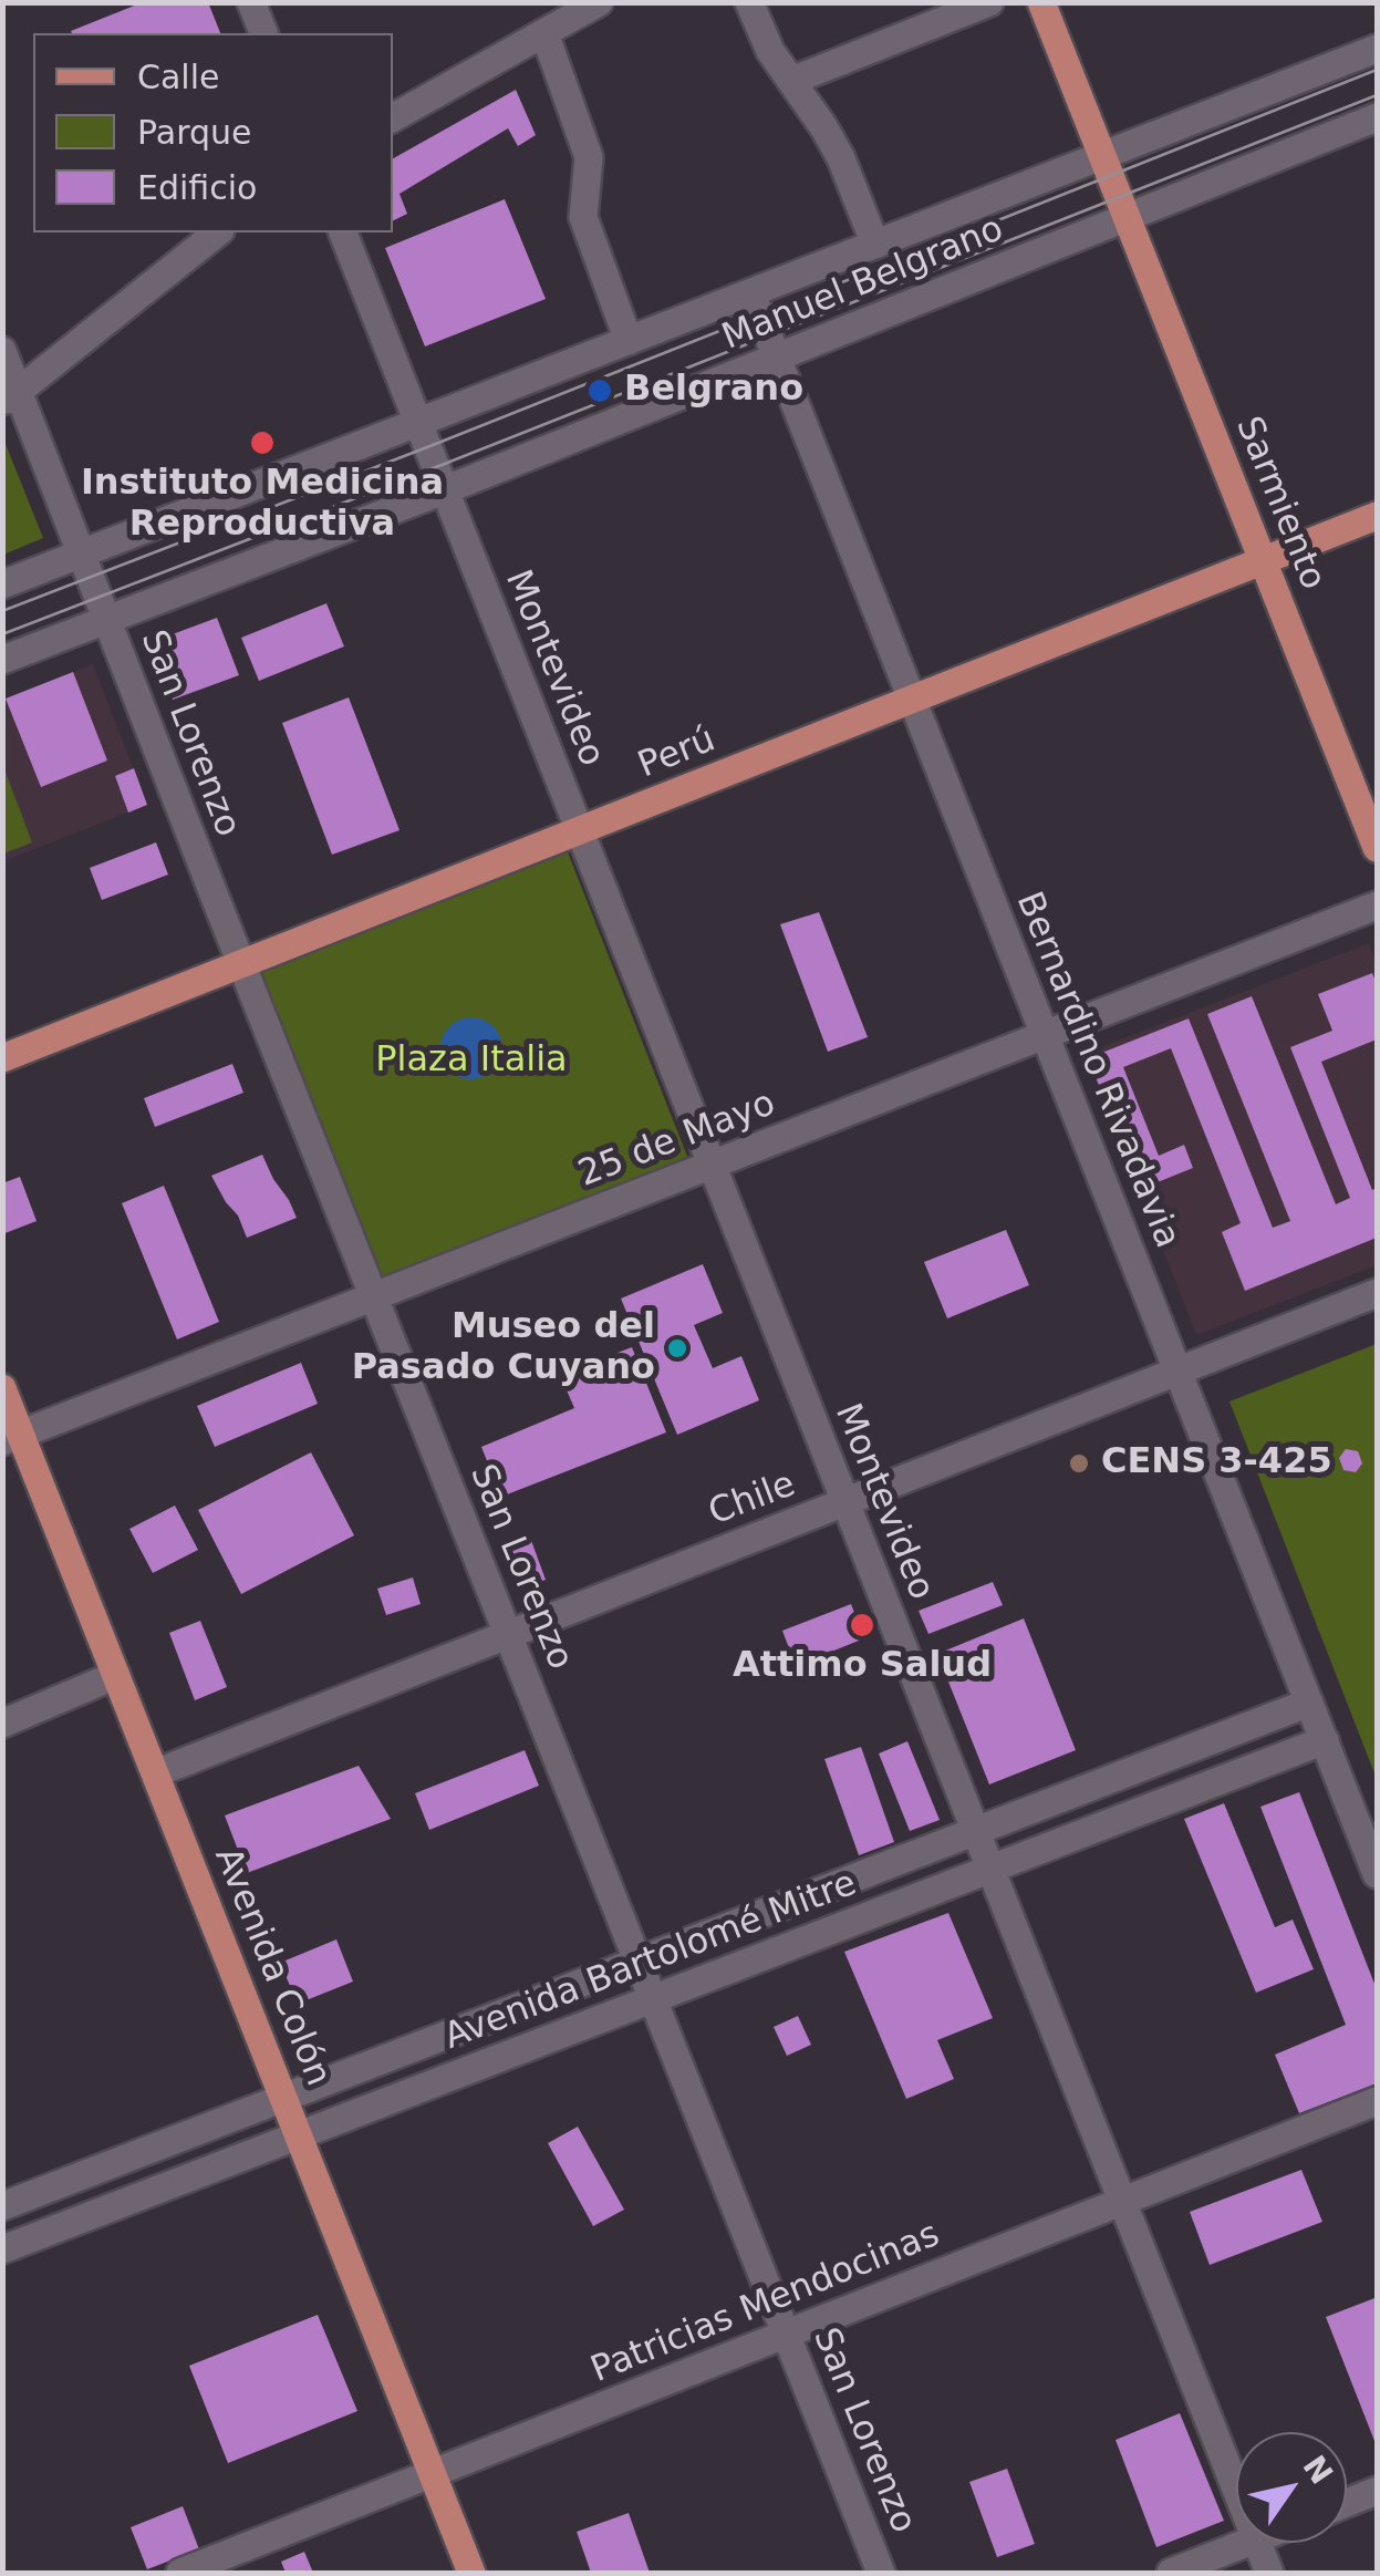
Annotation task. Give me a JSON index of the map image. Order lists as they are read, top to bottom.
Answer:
{
  "streets": {
    "main road": ["Sarmiento", "Perú", "Avenida Colón"],
    "street": [
      "Manuel Belgrano",
      "Montevideo",
      "San Lorenzo",
      "Bernardino Rivadavia",
      "25 de Mayo",
      "Chile",
      "Avenida Bartolomé Mitre",
      "Patricias Mendocinas"
    ]
  },
  "crossings": [
    ["Manuel Belgrano", "Sarmiento"],
    ["Manuel Belgrano", "Montevideo"],
    ["Manuel Belgrano", "San Lorenzo"],
    ["Manuel Belgrano", "Bernardino Rivadavia"],
    ["Sarmiento", "Perú"],
    ["Montevideo", "Perú"],
    ["Montevideo", "25 de Mayo"],
    ["Montevideo", "Chile"],
    ["Montevideo", "Avenida Bartolomé Mitre"],
    ["Montevideo", "Patricias Mendocinas"],
    ["San Lorenzo", "Perú"],
    ["San Lorenzo", "25 de Mayo"],
    ["San Lorenzo", "Chile"],
    ["San Lorenzo", "Avenida Bartolomé Mitre"],
    ["San Lorenzo", "Patricias Mendocinas"],
    ["Perú", "Bernardino Rivadavia"],
    ["Bernardino Rivadavia", "25 de Mayo"],
    ["Bernardino Rivadavia", "Chile"],
    ["Bernardino Rivadavia", "Avenida Bartolomé Mitre"],
    ["25 de Mayo", "Avenida Colón"],
    ["Chile", "Avenida Colón"],
    ["Avenida Bartolomé Mitre", "Avenida Colón"],
    ["Avenida Colón", "Patricias Mendocinas"]
  ],
  "parks": ["Plaza Italia"],
  "places": [
    "Belgrano",
    "Instituto Medicina Reproductiva",
    "Museo del Pasado Cuyano",
    "CENS 3-425",
    "Attimo Salud"
  ],
  "legend": ["Calle", "Parque", "Edificio"],
  "north": "top right"
}
